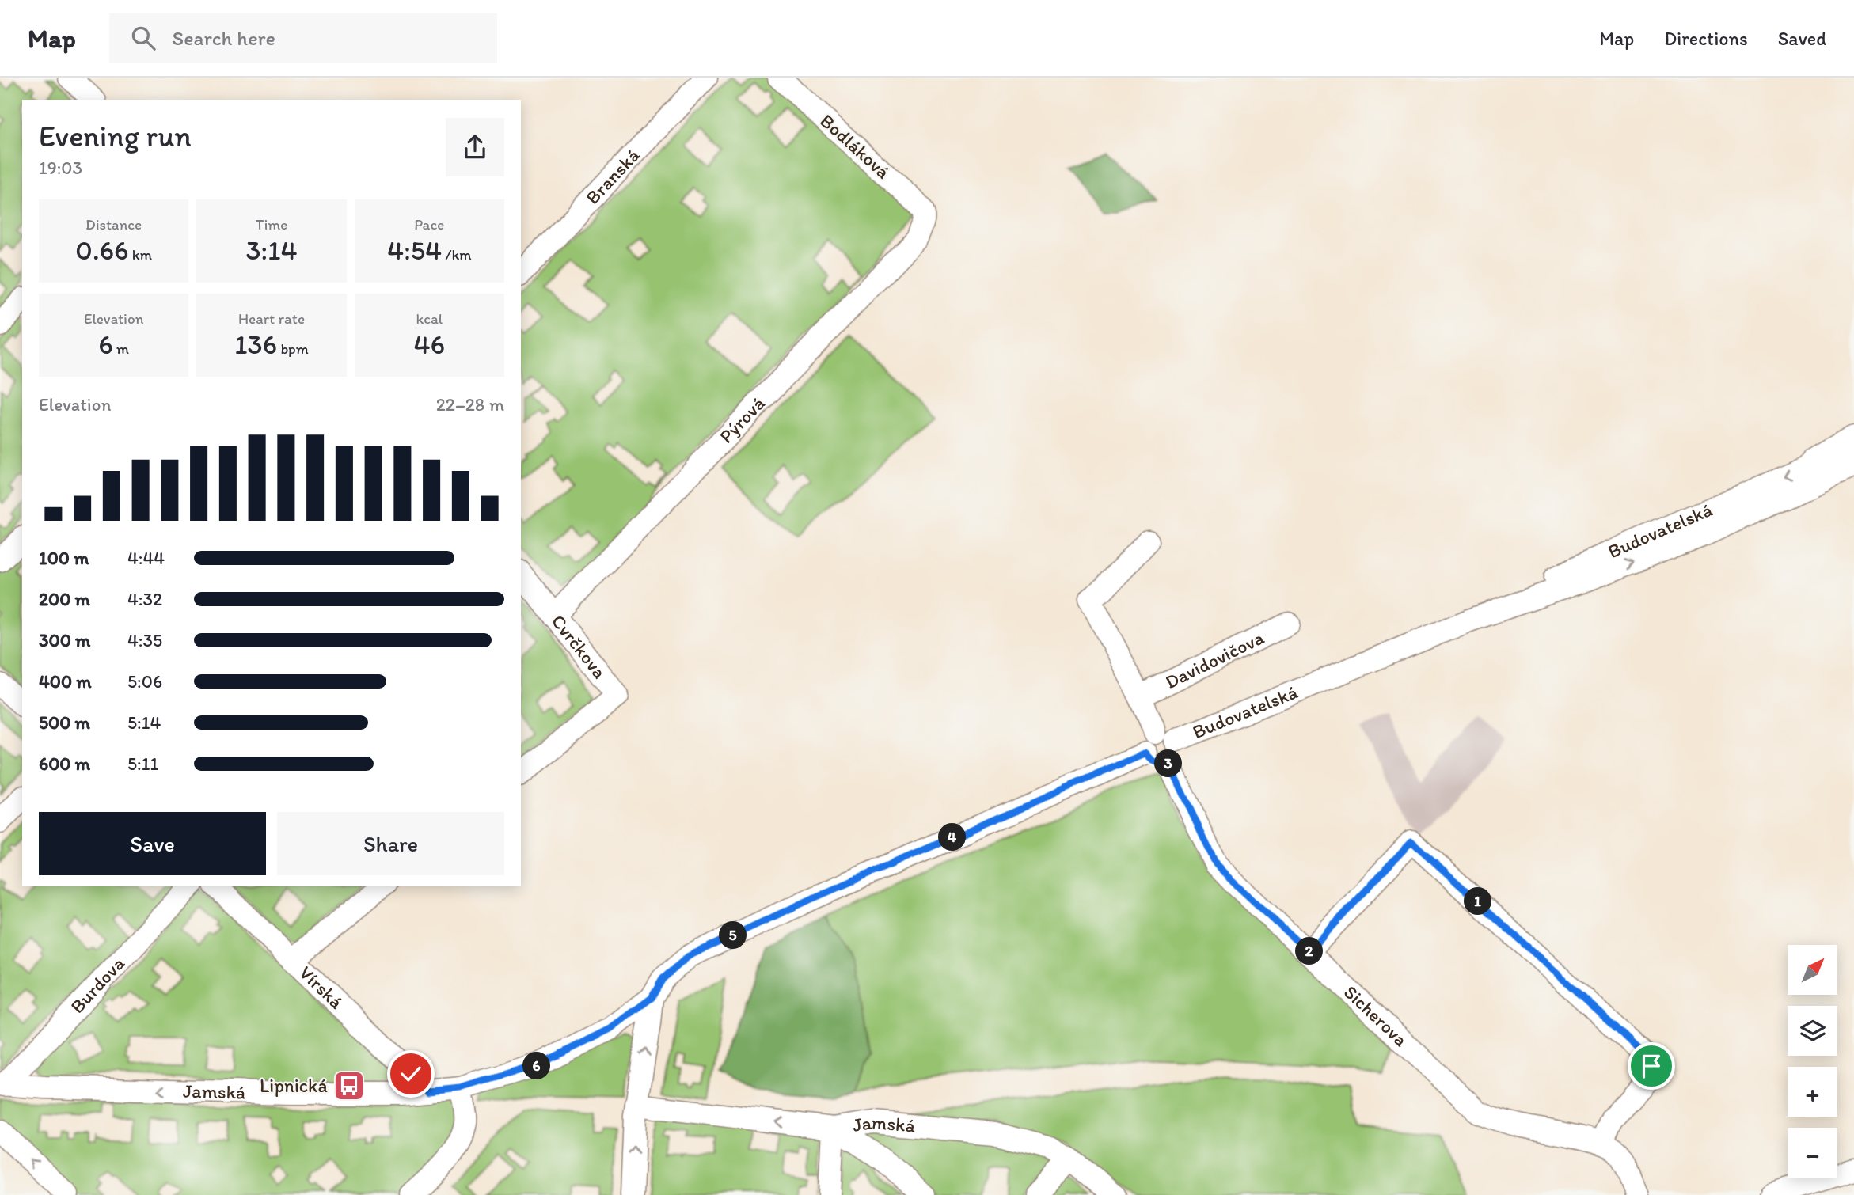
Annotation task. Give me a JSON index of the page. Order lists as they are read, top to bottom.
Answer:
{
  "streets": {
    "street": [
      "Bodláková",
      "Branská",
      "Pýrová",
      "Budovatelská",
      "Cvrčkova",
      "Davidovičova",
      "Burdova",
      "Vírská",
      "Sicherova",
      "Jamská"
    ]
  },
  "crossings": [
    ["Bodláková", "Pýrová"],
    ["Pýrová", "Cvrčkova"],
    ["Budovatelská", "Sicherova"],
    ["Budovatelská", "Jamská"],
    ["Burdova", "Jamská"],
    ["Vírská", "Jamská"]
  ],
  "one_way": ["Jamská"],
  "places": {
    "bus stop": ["Lipnická"]
  },
  "north": "top right",
  "page": {
    "header": "Map",
    "search": "Search here",
    "nav": ["Map", "Directions", "Saved"],
    "heading": ["Evening run", "19:03"],
    "stats": [
      ["Distance", "0.66 km"],
      ["Time", "3:14"],
      ["Pace", "4:54 /km"],
      ["Elevation", "6 m"],
      ["Heart rate", "136 bpm"],
      ["kcal", "46"]
    ],
    "chart": ["Elevation", "22–28 m"],
    "list": [
      {
        "name": "100 m",
        "note": "4:44"
      },
      {
        "name": "200 m",
        "note": "4:32"
      },
      {
        "name": "300 m",
        "note": "4:35"
      },
      {
        "name": "400 m",
        "note": "5:06"
      },
      {
        "name": "500 m",
        "note": "5:14"
      },
      {
        "name": "600 m",
        "note": "5:11"
      }
    ],
    "pins": [
      "3",
      "4",
      "1",
      "5",
      "2",
      "6"
    ],
    "buttons": ["Save", "Share"],
    "map_buttons": ["+", "−"]
  }
}
